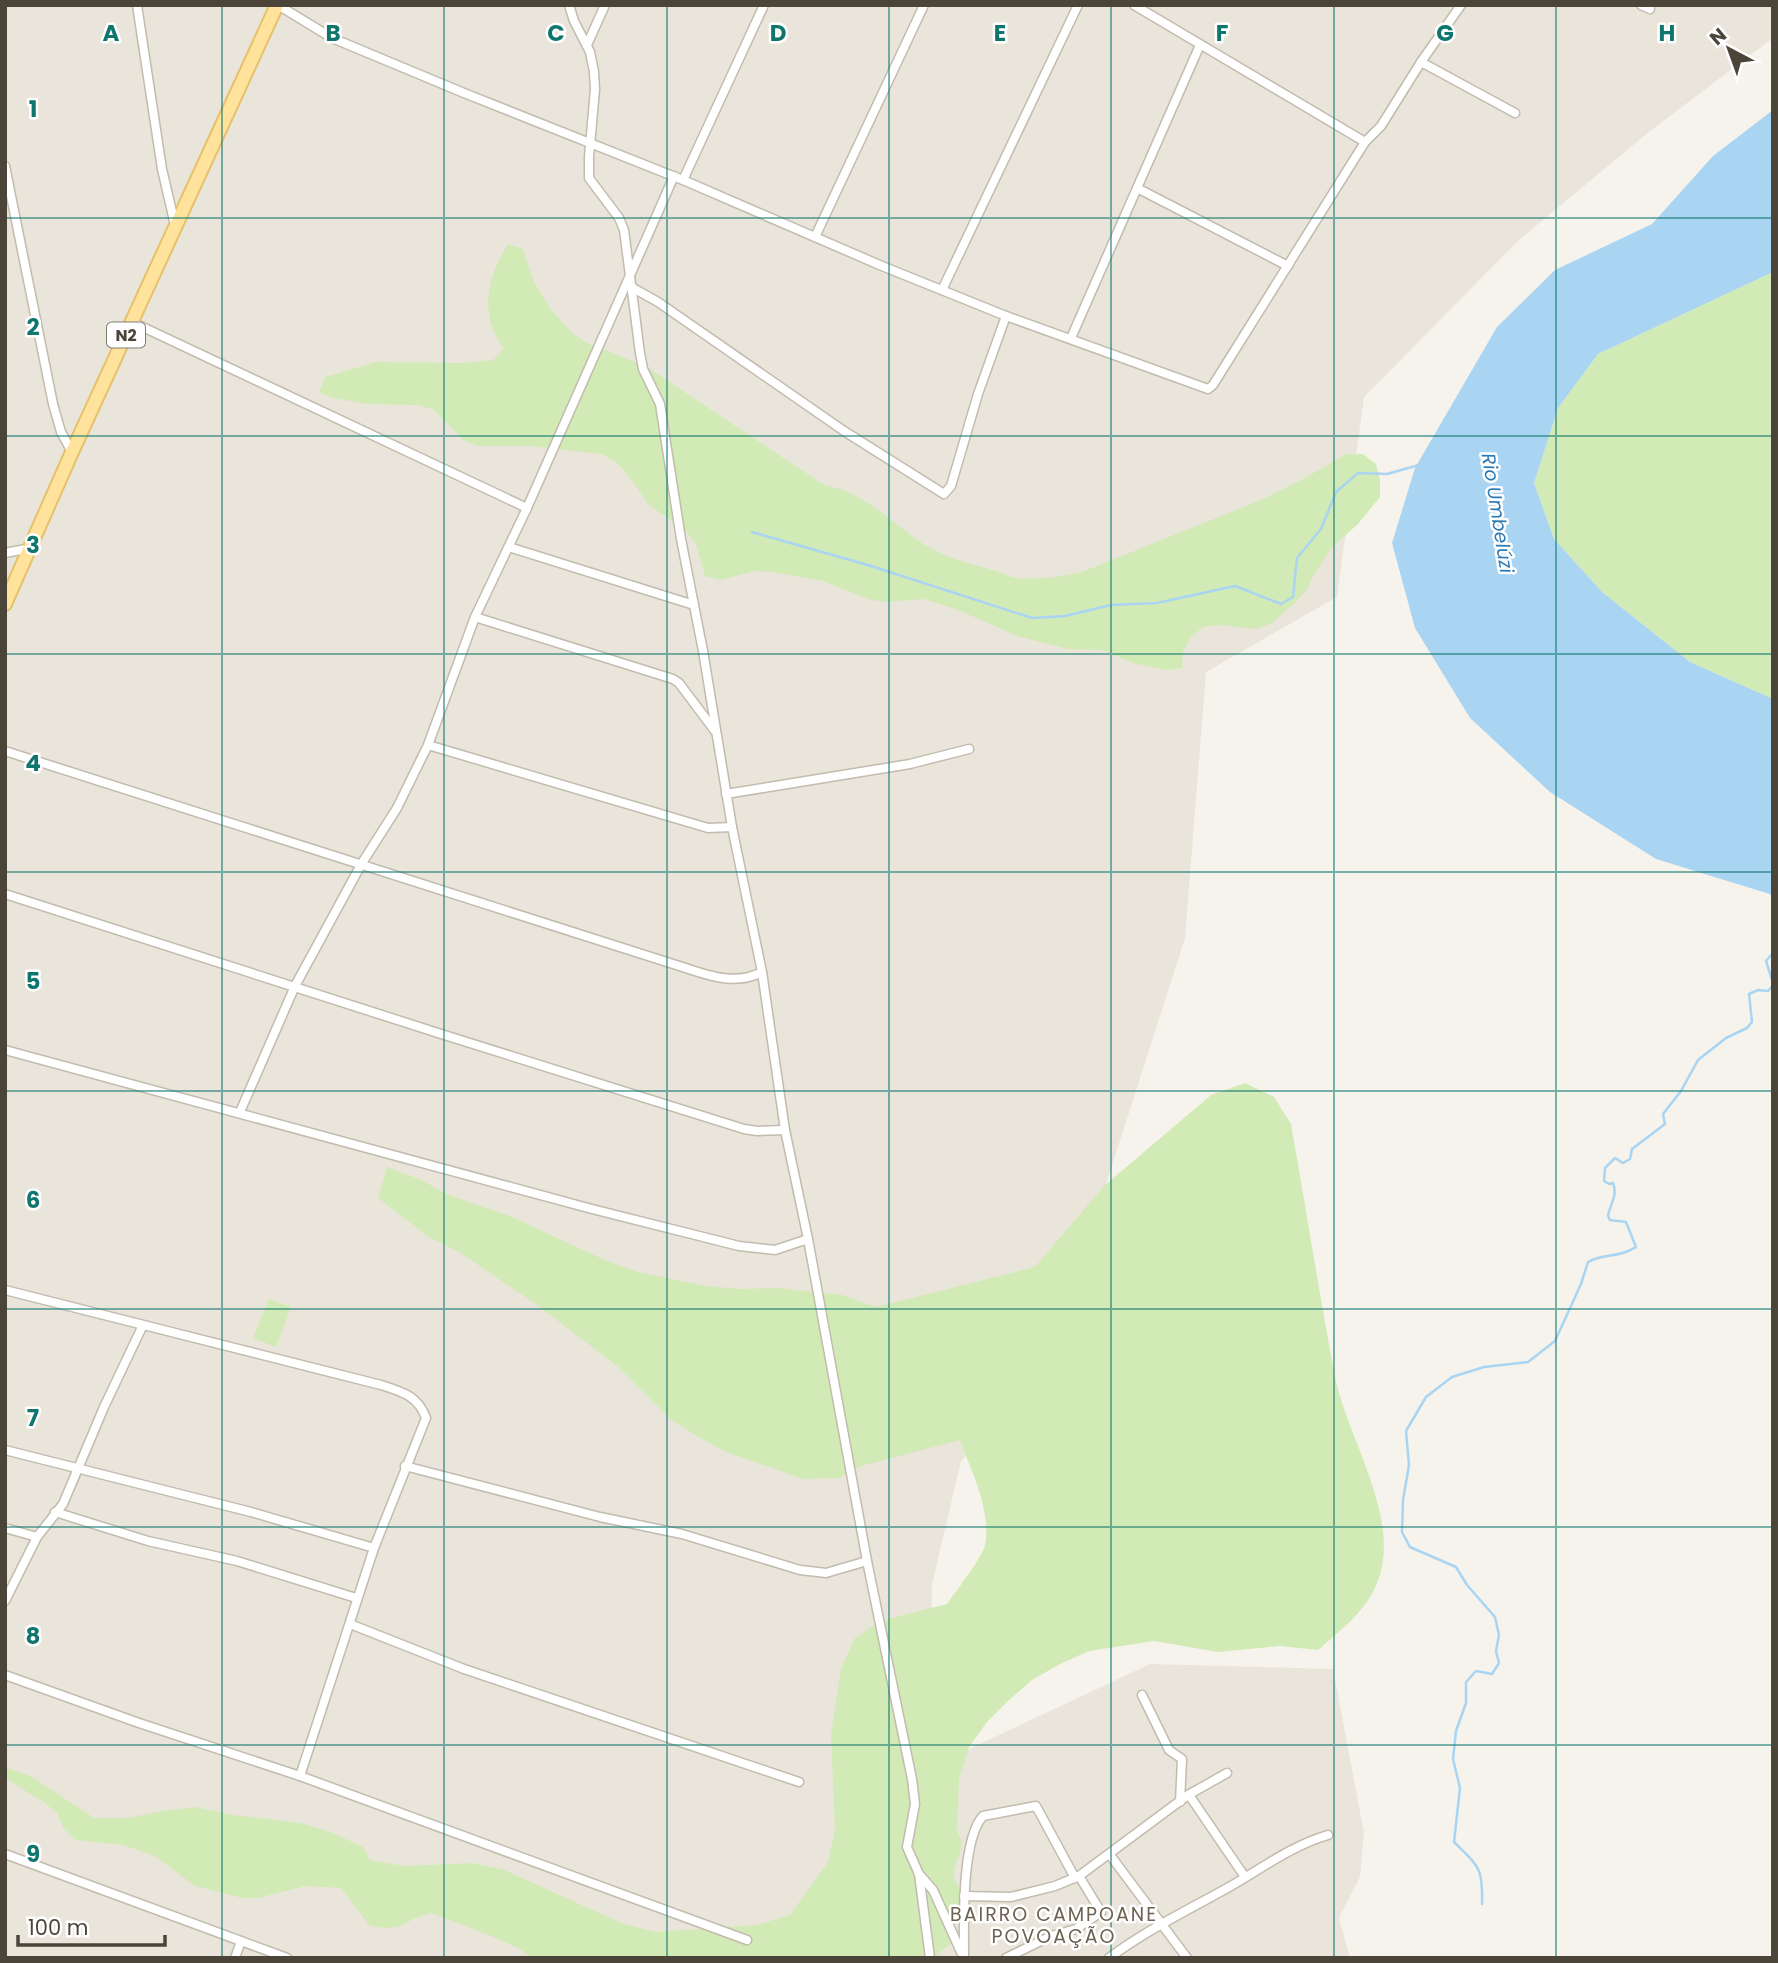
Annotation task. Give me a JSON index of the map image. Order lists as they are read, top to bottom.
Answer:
{
  "streets": {
    "main road": ["N2"]
  },
  "districts": ["BAIRRO CAMPOANE POVOAÇÃO"],
  "water": ["Rio Umbelúzi"],
  "scale_bar": "100 m",
  "north": "top left",
  "grid": {
    "columns": [
      "A",
      "B",
      "C",
      "D",
      "E",
      "F",
      "G",
      "H"
    ],
    "rows": [
      "1",
      "2",
      "3",
      "4",
      "5",
      "6",
      "7",
      "8",
      "9"
    ]
  }
}
